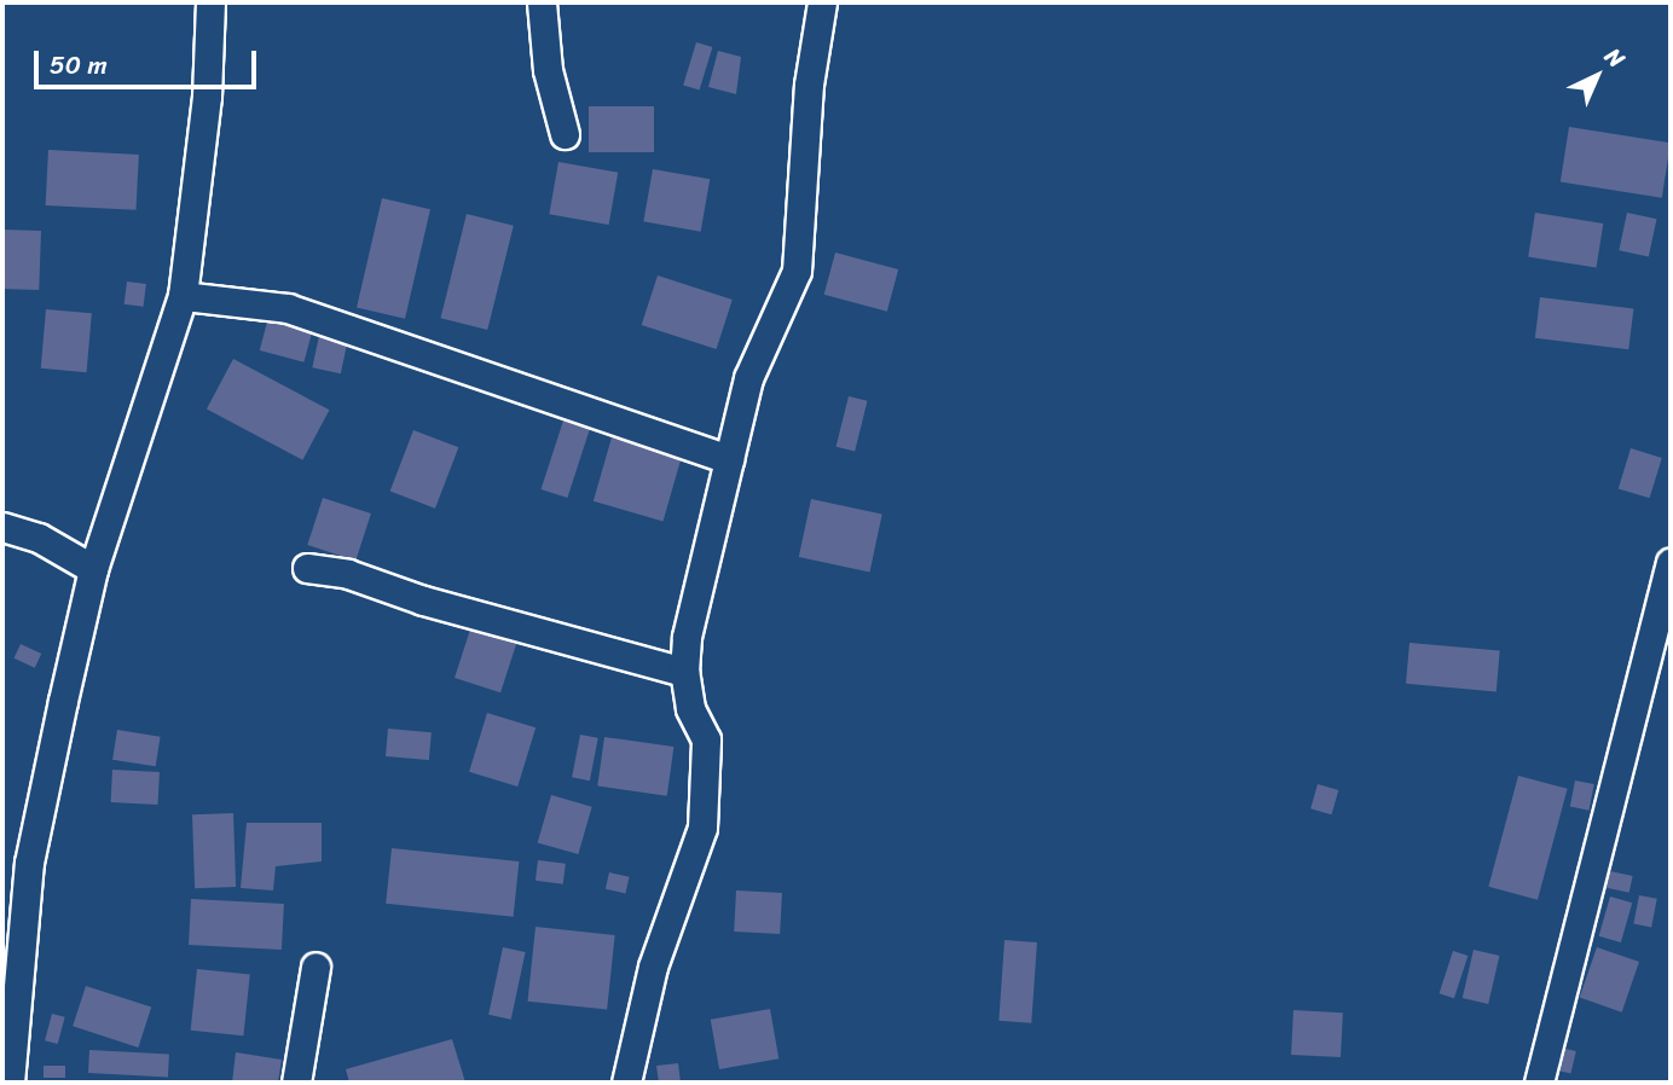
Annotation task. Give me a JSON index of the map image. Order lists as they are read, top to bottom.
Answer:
{
  "scale_bar": "50 m",
  "north": "top right"
}
